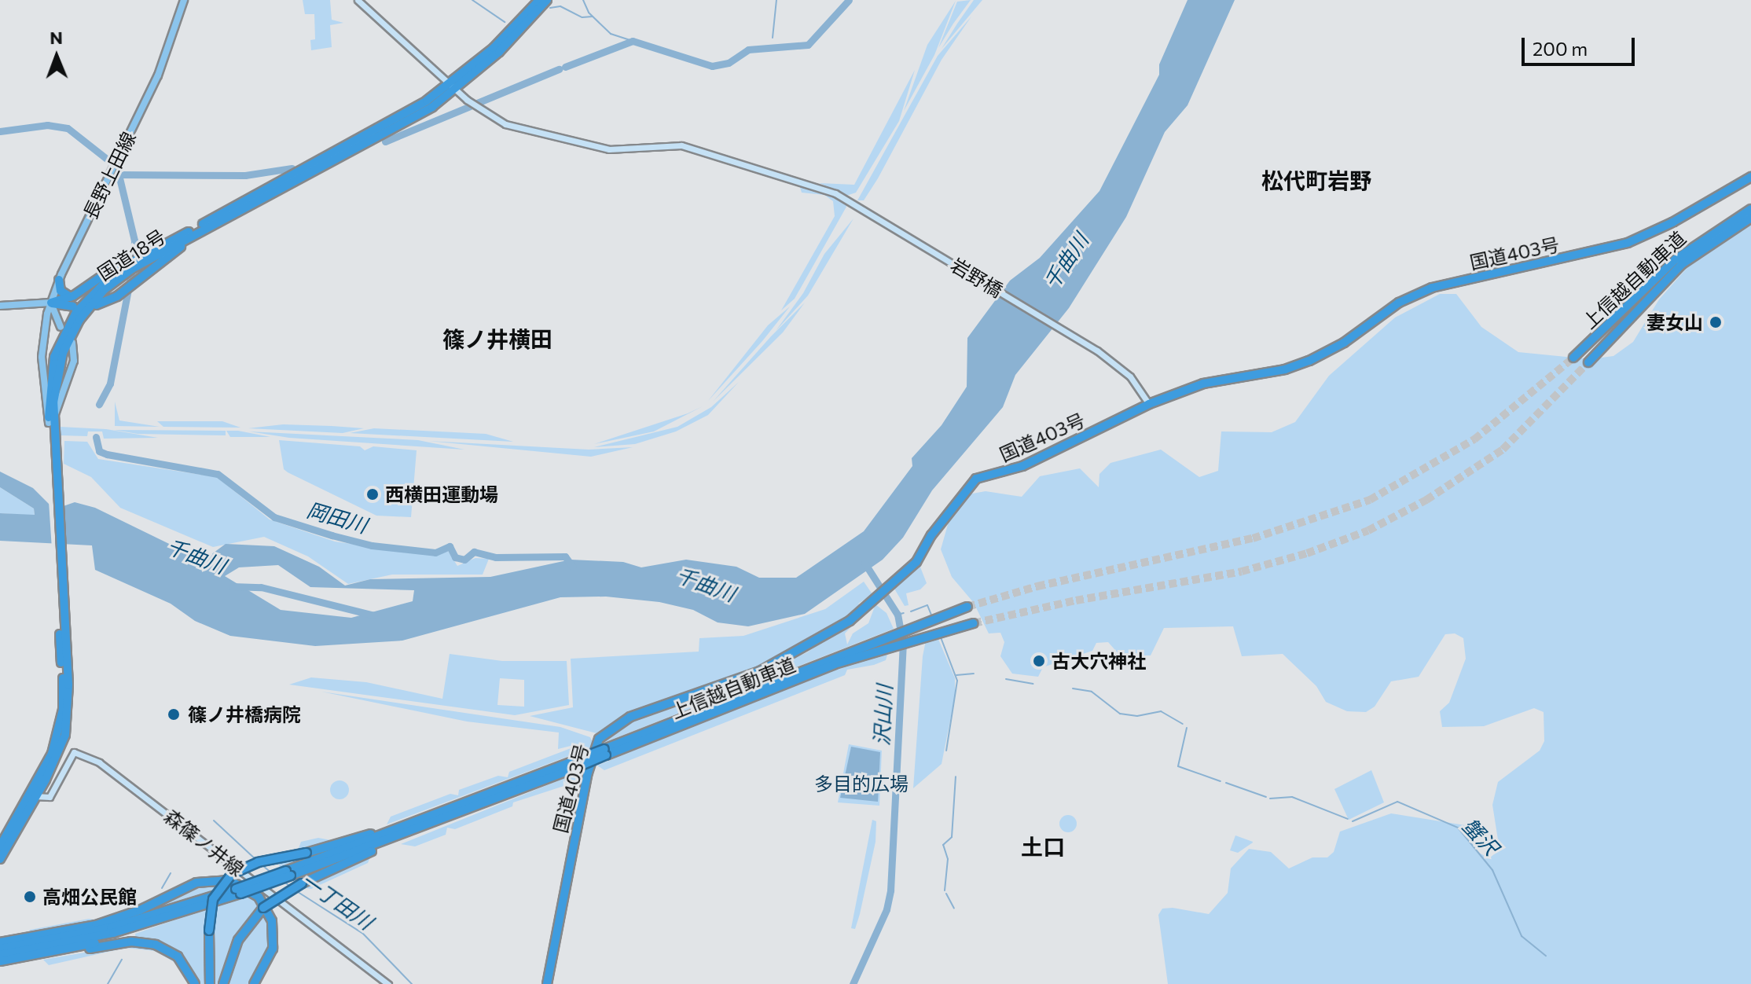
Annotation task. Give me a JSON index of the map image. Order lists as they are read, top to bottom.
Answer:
{
  "streets": {
    "highway": ["国道403号", "国道18号", "上信越自動車道"],
    "main road": ["長野上田線", "岩野橋", "森篠ノ井線"]
  },
  "crossings": [
    ["長野上田線", "国道18号"],
    ["国道403号", "岩野橋"],
    ["国道18号", "岩野橋"],
    ["国道18号", "森篠ノ井線"]
  ],
  "districts": ["松代町岩野", "篠ノ井横田", "土口"],
  "water": [
    "千曲川",
    "岡田川",
    "沢山川",
    "蟹沢",
    "一丁田川"
  ],
  "parks": ["多目的広場"],
  "places": [
    "妻女山",
    "西横田運動場",
    "古大穴神社",
    "篠ノ井橋病院",
    "高畑公民館"
  ],
  "scale_bar": "200 m",
  "north": "top"
}
